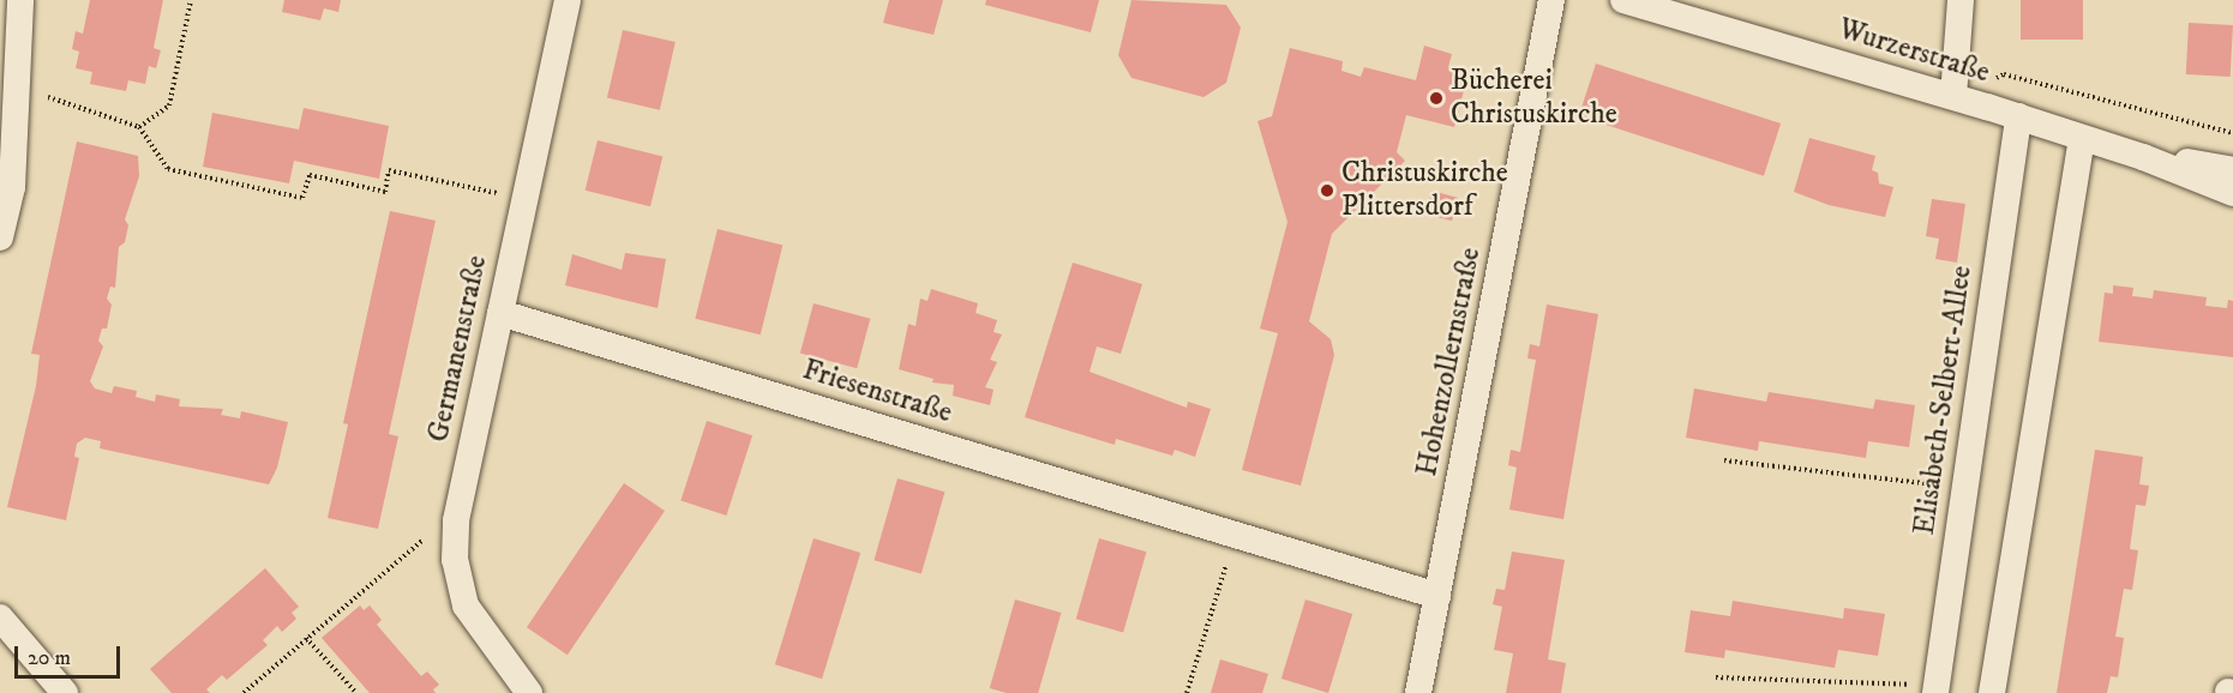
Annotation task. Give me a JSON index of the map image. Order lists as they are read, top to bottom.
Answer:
{
  "streets": {
    "street": [
      "Wurzerstraße",
      "Germanenstraße",
      "Hohenzollernstraße",
      "Friesenstraße",
      "Elisabeth-Selbert-Allee"
    ]
  },
  "crossings": [
    ["Wurzerstraße", "Elisabeth-Selbert-Allee"],
    ["Germanenstraße", "Friesenstraße"],
    ["Hohenzollernstraße", "Friesenstraße"]
  ],
  "places": ["Bücherei Christuskirche", "Christuskirche Plittersdorf"],
  "scale_bar": "20 m"
}
